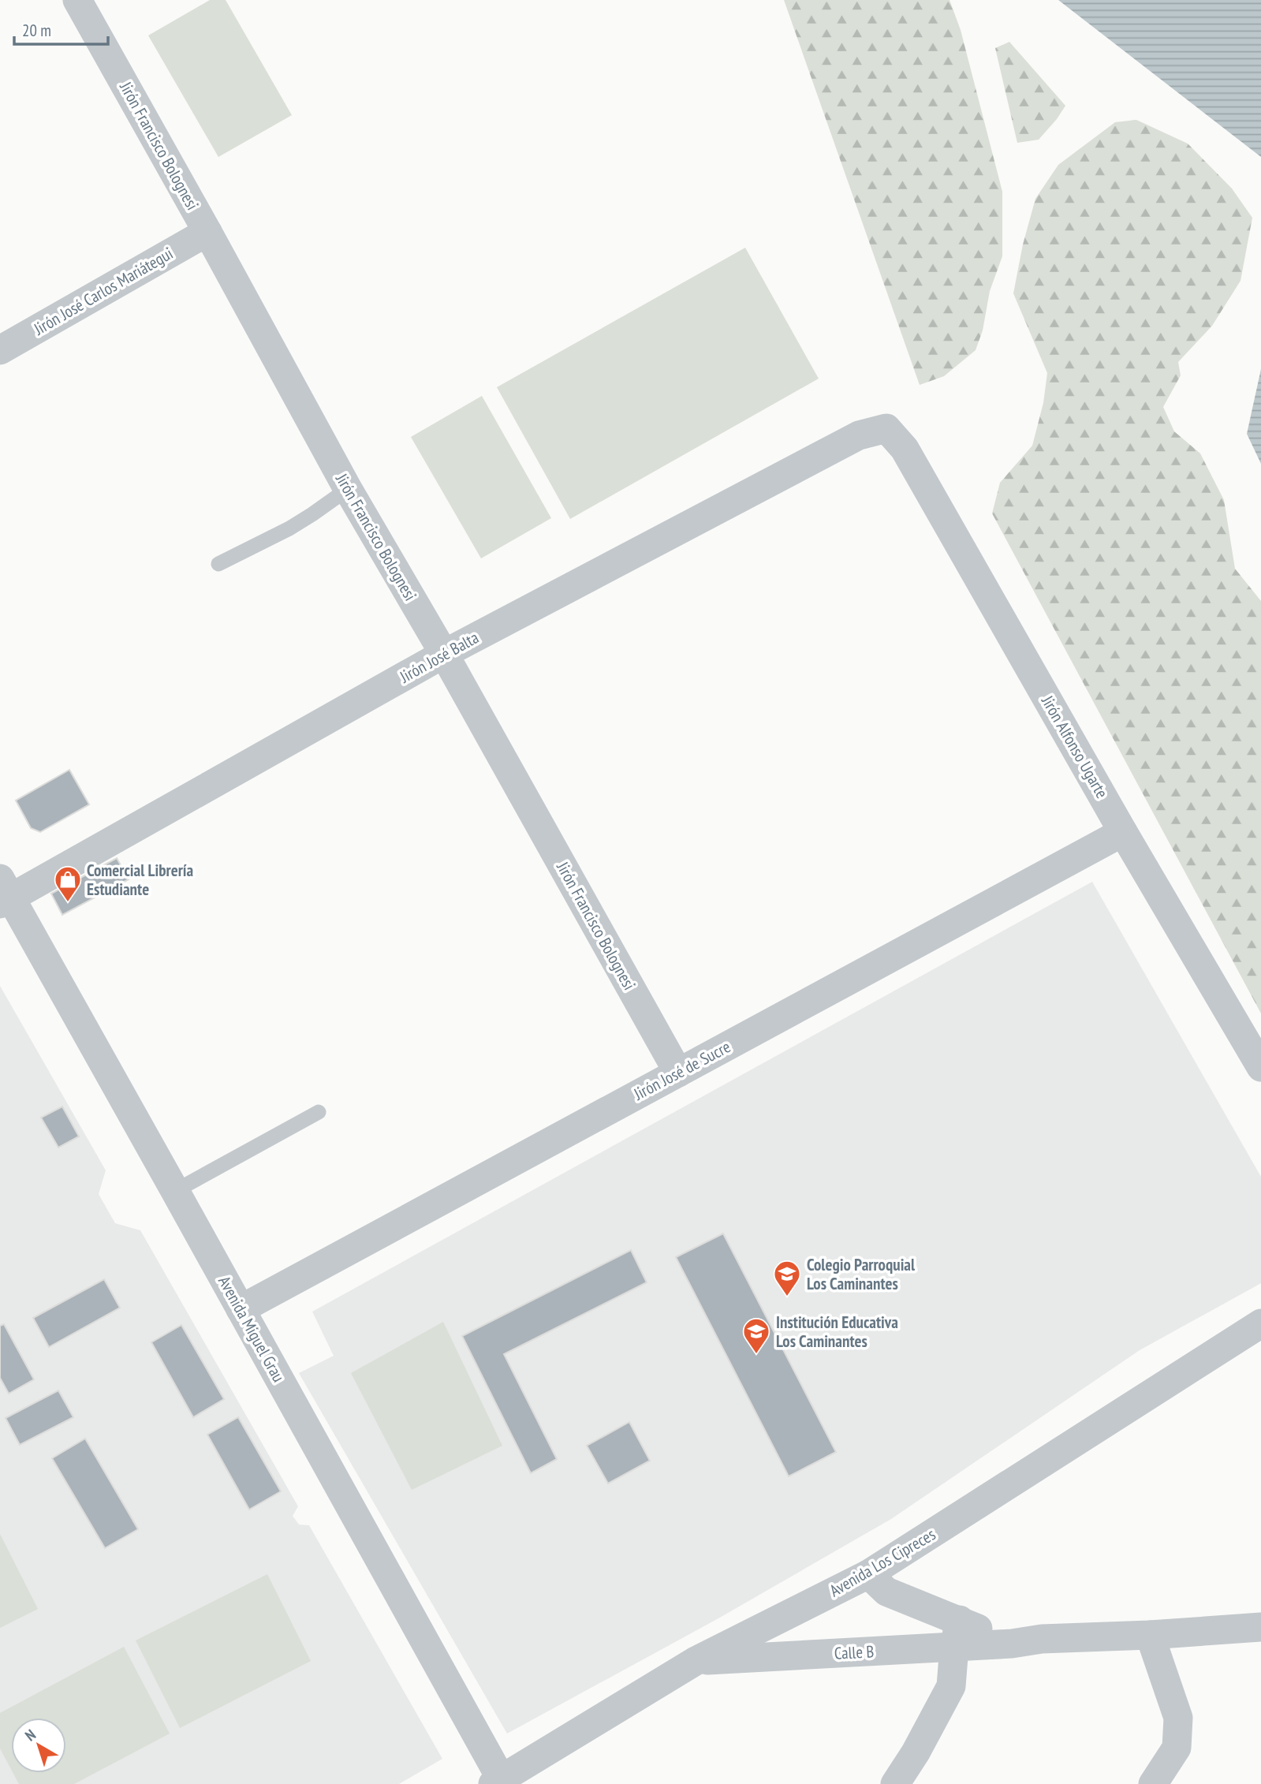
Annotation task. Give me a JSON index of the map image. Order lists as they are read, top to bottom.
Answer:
{
  "streets": {
    "street": [
      "Jirón Francisco Bolognesi",
      "Jirón José Carlos Mariátegui",
      "Jirón José Balta",
      "Jirón Alfonso Ugarte",
      "Jirón José de Sucre",
      "Avenida Miguel Grau",
      "Avenida Los Cipreces",
      "Calle B"
    ]
  },
  "crossings": [
    ["Jirón Francisco Bolognesi", "Jirón José Carlos Mariátegui"],
    ["Jirón Francisco Bolognesi", "Jirón José Balta"],
    ["Jirón Francisco Bolognesi", "Jirón José de Sucre"],
    ["Jirón José Balta", "Jirón Alfonso Ugarte"],
    ["Jirón José Balta", "Avenida Miguel Grau"],
    ["Jirón Alfonso Ugarte", "Jirón José de Sucre"],
    ["Jirón José de Sucre", "Avenida Miguel Grau"],
    ["Avenida Miguel Grau", "Avenida Los Cipreces"],
    ["Avenida Los Cipreces", "Calle B"]
  ],
  "places": {
    "shop": ["Comercial Librería Estudiante"],
    "school or university": ["Colegio Parroquial Los Caminantes", "Institución Educativa Los Caminantes"]
  },
  "scale_bar": "20 m",
  "north": "top left"
}
